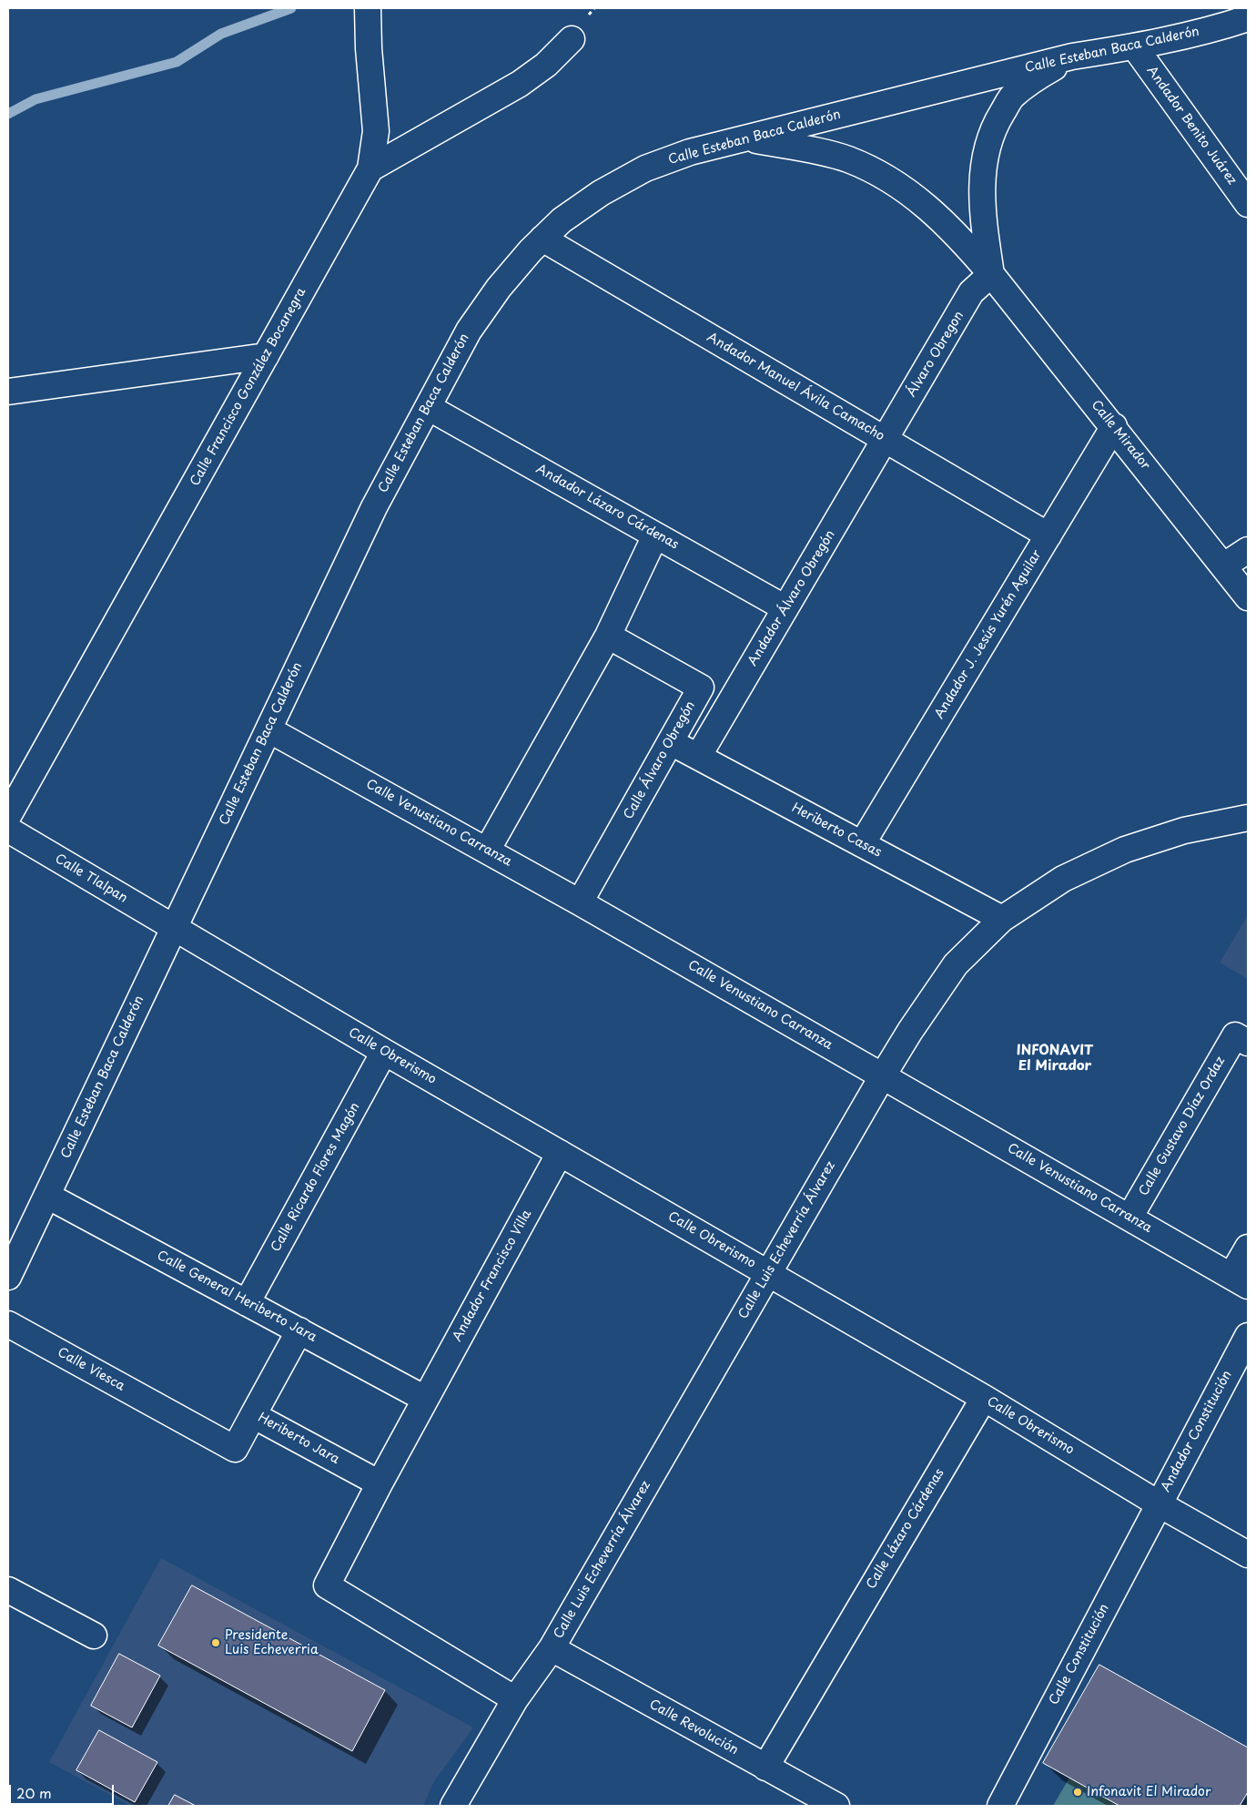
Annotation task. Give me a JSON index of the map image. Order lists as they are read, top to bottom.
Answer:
{
  "streets": {
    "street": [
      "Calle Esteban Baca Calderón",
      "Andador Benito Juárez",
      "Álvaro Obregon",
      "Calle Francisco González Bocanegra",
      "Andador Manuel Ávila Camacho",
      "Calle Mirador",
      "Andador Lázaro Cárdenas",
      "Andador Álvaro Obregón",
      "Andador J. Jesús Yurén Aguilar",
      "Calle Álvaro Obregón",
      "Calle Venustiano Carranza",
      "Heriberto Casas",
      "Calle Tlalpan",
      "Calle Obrerismo",
      "Calle Gustavo Díaz Ordaz",
      "Calle Ricardo Flores Magón",
      "Calle Luis Echeverría Álvarez",
      "Andador Francisco Villa",
      "Calle General Heriberto Jara",
      "Calle Viesca",
      "Andador Constitución",
      "Heriberto Jara",
      "Calle Lázaro Cárdenas",
      "Calle Constitución",
      "Calle Revolución"
    ]
  },
  "crossings": [
    ["Calle Esteban Baca Calderón", "Andador Benito Juárez"],
    ["Calle Esteban Baca Calderón", "Andador Manuel Ávila Camacho"],
    ["Calle Esteban Baca Calderón", "Calle Mirador"],
    ["Calle Esteban Baca Calderón", "Andador Lázaro Cárdenas"],
    ["Calle Esteban Baca Calderón", "Calle Venustiano Carranza"],
    ["Calle Esteban Baca Calderón", "Calle Tlalpan"],
    ["Calle Esteban Baca Calderón", "Calle Obrerismo"],
    ["Calle Esteban Baca Calderón", "Calle General Heriberto Jara"],
    ["Álvaro Obregon", "Andador Manuel Ávila Camacho"],
    ["Álvaro Obregon", "Calle Mirador"],
    ["Álvaro Obregon", "Andador Álvaro Obregón"],
    ["Andador Manuel Ávila Camacho", "Andador Álvaro Obregón"],
    ["Andador Manuel Ávila Camacho", "Andador J. Jesús Yurén Aguilar"],
    ["Calle Mirador", "Andador J. Jesús Yurén Aguilar"],
    ["Andador Lázaro Cárdenas", "Andador Álvaro Obregón"],
    ["Andador Álvaro Obregón", "Heriberto Casas"],
    ["Andador J. Jesús Yurén Aguilar", "Heriberto Casas"],
    ["Calle Álvaro Obregón", "Calle Venustiano Carranza"],
    ["Calle Álvaro Obregón", "Heriberto Casas"],
    ["Calle Venustiano Carranza", "Calle Gustavo Díaz Ordaz"],
    ["Calle Venustiano Carranza", "Calle Luis Echeverría Álvarez"],
    ["Heriberto Casas", "Calle Luis Echeverría Álvarez"],
    ["Calle Tlalpan", "Calle Obrerismo"],
    ["Calle Obrerismo", "Calle Ricardo Flores Magón"],
    ["Calle Obrerismo", "Calle Luis Echeverría Álvarez"],
    ["Calle Obrerismo", "Andador Francisco Villa"],
    ["Calle Obrerismo", "Andador Constitución"],
    ["Calle Obrerismo", "Calle Lázaro Cárdenas"],
    ["Calle Obrerismo", "Calle Constitución"],
    ["Calle Ricardo Flores Magón", "Calle General Heriberto Jara"],
    ["Calle Luis Echeverría Álvarez", "Calle Revolución"],
    ["Andador Francisco Villa", "Calle General Heriberto Jara"],
    ["Andador Francisco Villa", "Heriberto Jara"],
    ["Calle General Heriberto Jara", "Heriberto Jara"],
    ["Calle Viesca", "Heriberto Jara"],
    ["Andador Constitución", "Calle Constitución"],
    ["Calle Lázaro Cárdenas", "Calle Revolución"]
  ],
  "districts": ["INFONAVIT El Mirador"],
  "places": ["Presidente Luis Echeverria", "Infonavit El Mirador"],
  "scale_bar": "20 m"
}
